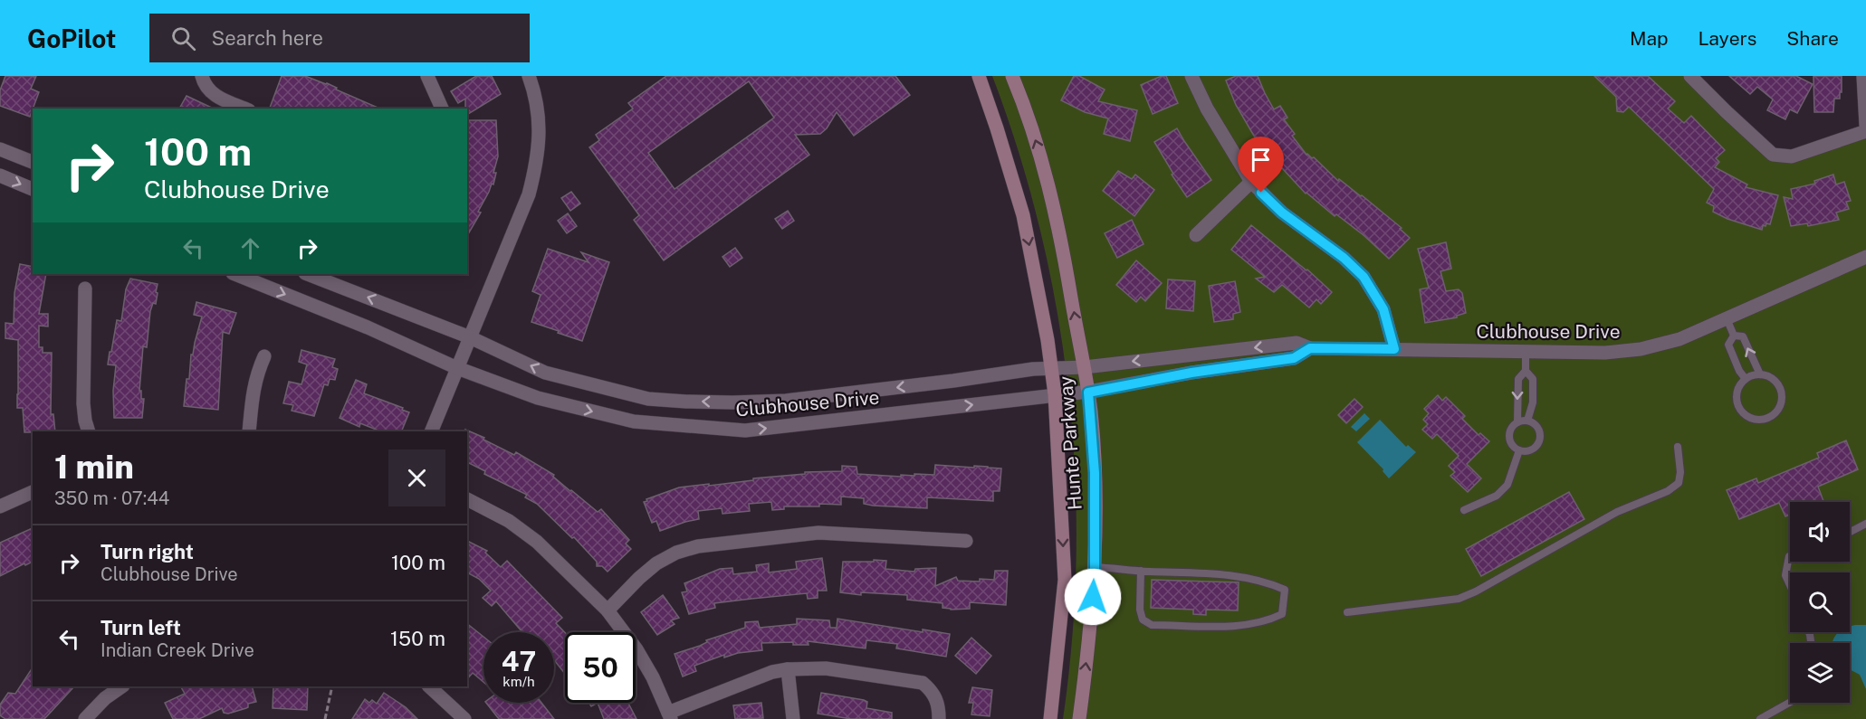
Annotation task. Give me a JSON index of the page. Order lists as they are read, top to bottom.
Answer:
{
  "streets": {
    "main road": ["Hunte Parkway"],
    "street": ["Clubhouse Drive"]
  },
  "crossings": [
    ["Clubhouse Drive", "Hunte Parkway"]
  ],
  "page": {
    "header": "GoPilot",
    "search": "Search here",
    "nav": ["Map", "Layers", "Share"],
    "turn": ["100 m", "Clubhouse Drive"],
    "heading": ["1 min", "350 m · 07:44"],
    "list": [
      {
        "name": "Turn right",
        "note": "Clubhouse Drive",
        "value": "100 m"
      },
      {
        "name": "Turn left",
        "note": "Indian Creek Drive",
        "value": "150 m"
      }
    ],
    "speed": "47 km/h",
    "limit": "50"
  }
}
